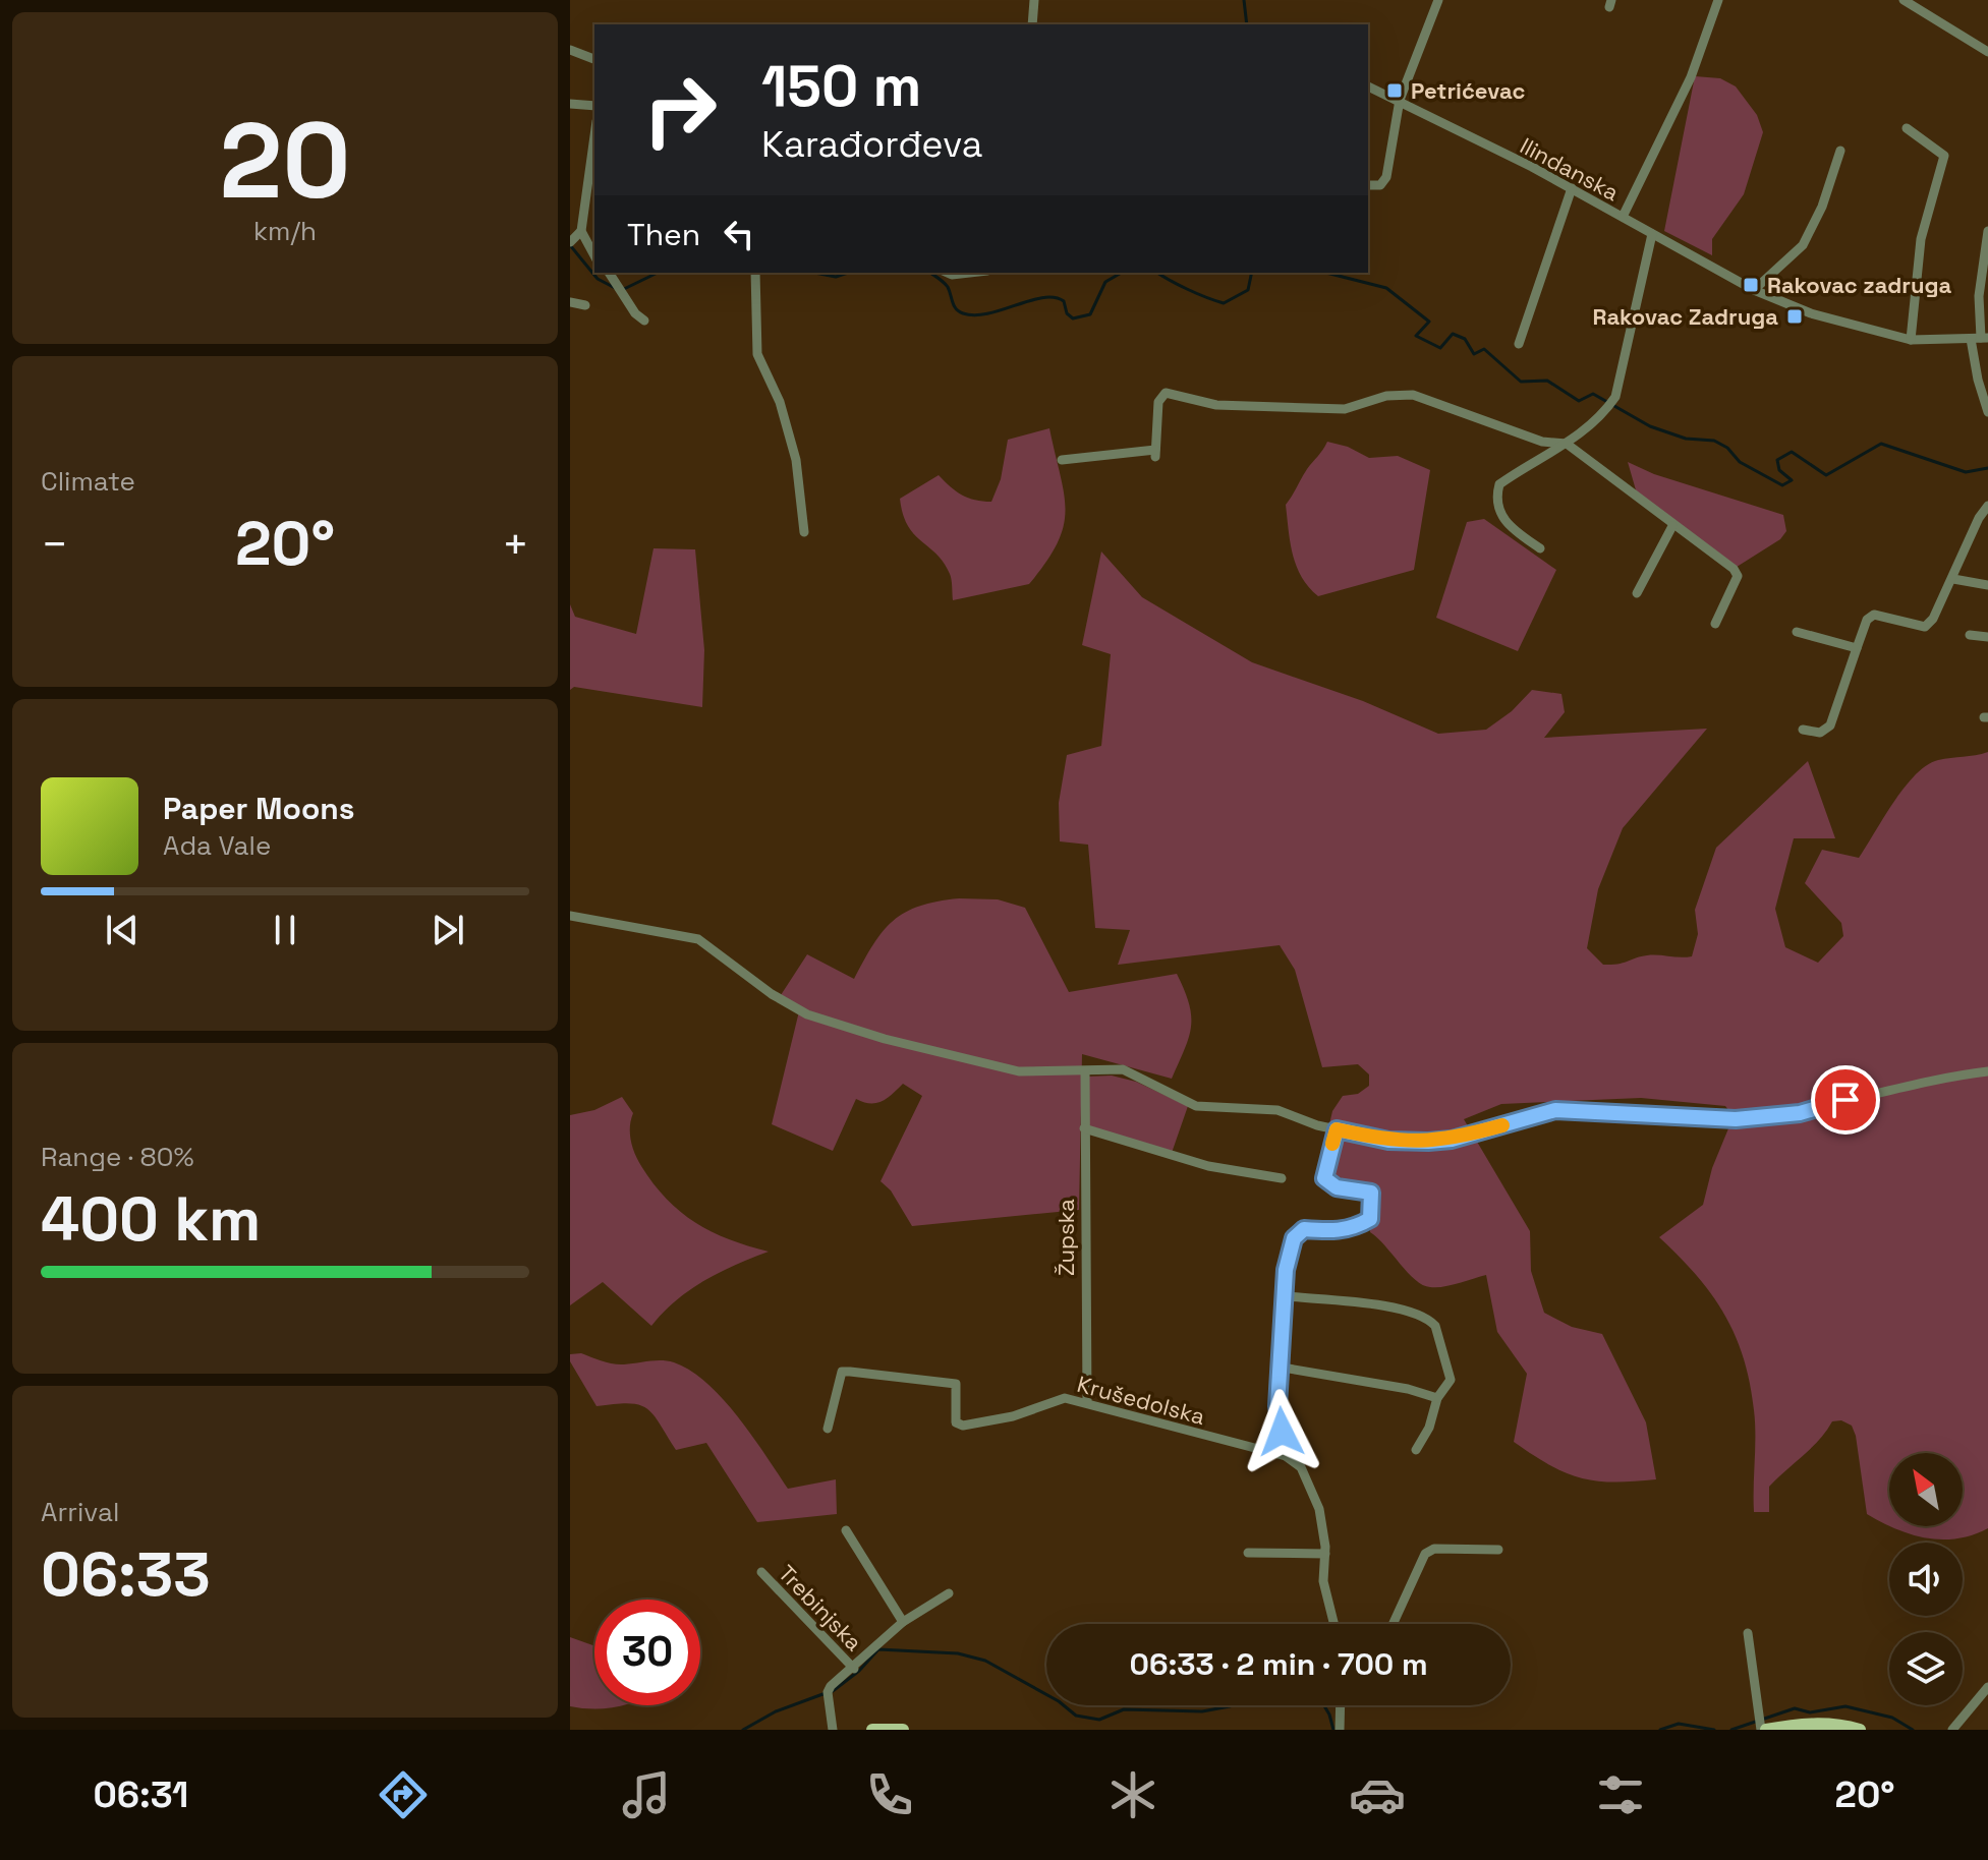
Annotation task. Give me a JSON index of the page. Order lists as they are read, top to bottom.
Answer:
{
  "streets": {
    "street": [
      "Ilindanska",
      "Župska",
      "Krušedolska",
      "Trebinjska"
    ]
  },
  "crossings": [
    ["Župska", "Krušedolska"]
  ],
  "places": {
    "transit": ["Petrićevac", "Rakovac zadruga", "Rakovac Zadruga"]
  },
  "north": "top left",
  "page": {
    "tile": [
      ["20", "km/h"],
      "Climate",
      ["Range · 80%", "400 km"],
      ["Arrival", "06:33"]
    ],
    "turn": ["150 m", "Karađorđeva"],
    "then": "Then",
    "heat": ["−", "20°", "+"],
    "song": ["Paper Moons", "Ada Vale"],
    "limit": "30",
    "trip": "06:33 · 2 min · 700 m",
    "tabs": ["06:31", "20°"]
  }
}
